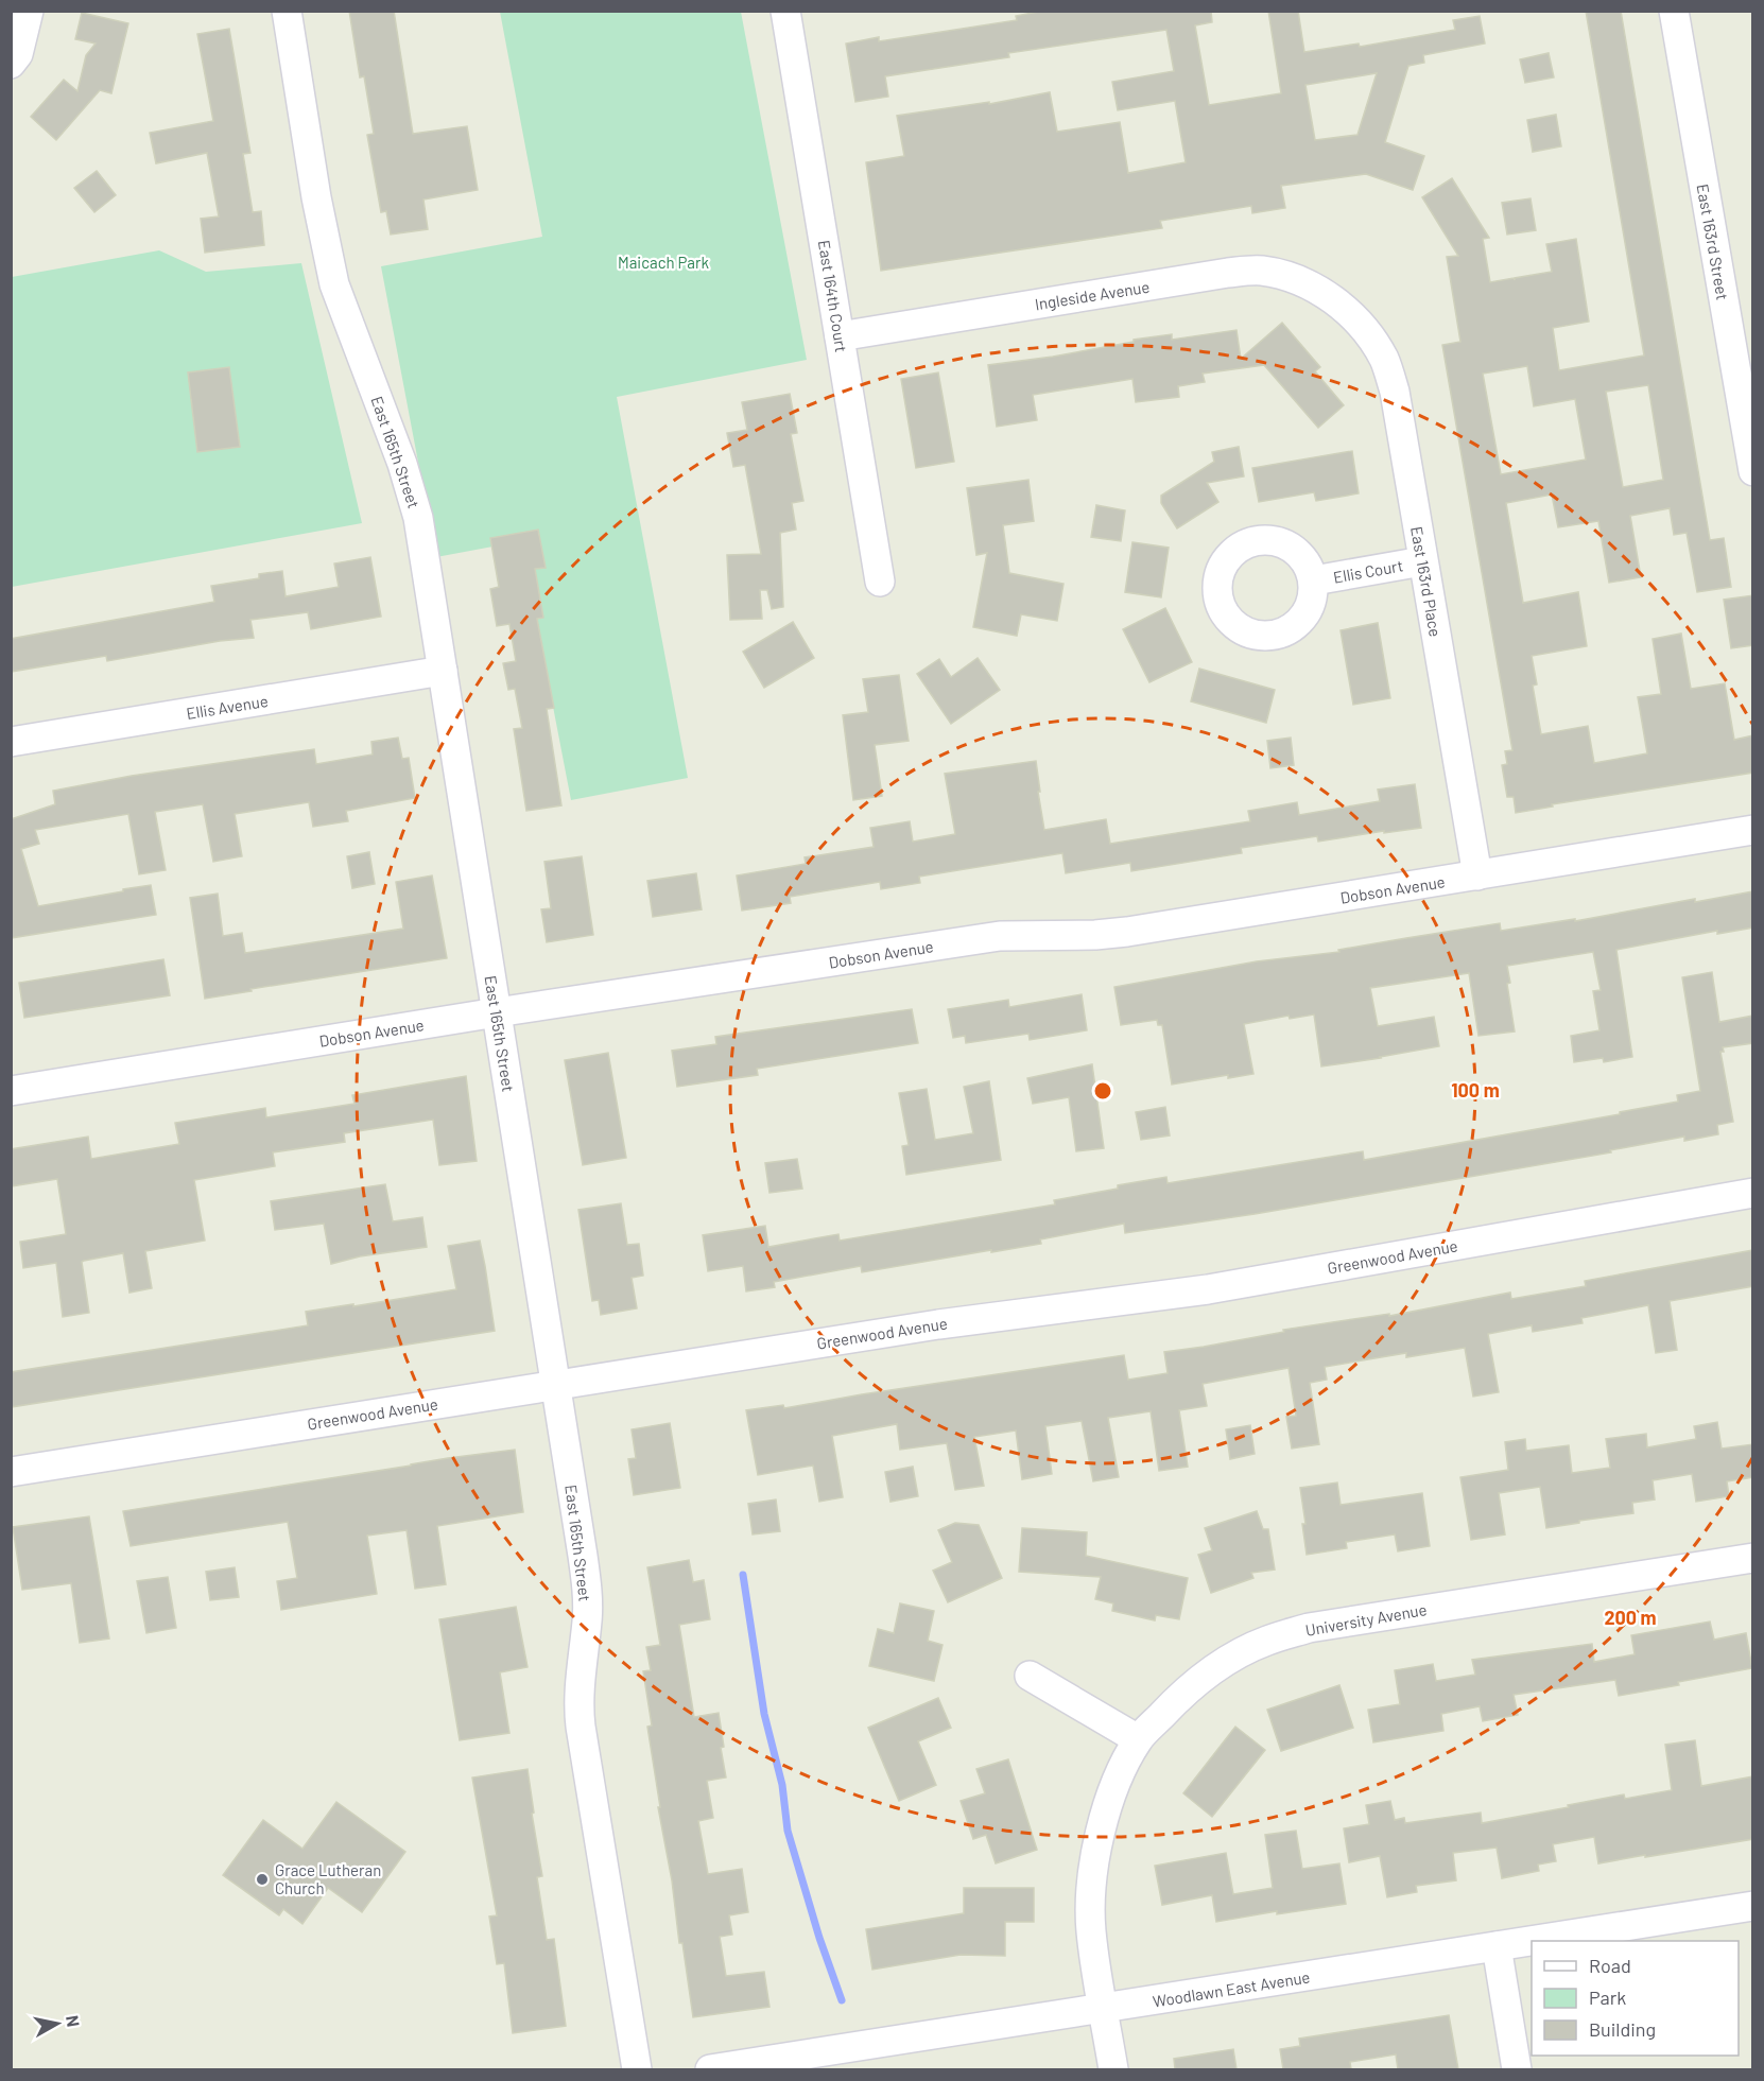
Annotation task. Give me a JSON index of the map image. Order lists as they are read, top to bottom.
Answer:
{
  "streets": {
    "street": [
      "East 163rd Street",
      "Ingleside Avenue",
      "East 164th Court",
      "East 165th Street",
      "Ellis Court",
      "East 163rd Place",
      "Ellis Avenue",
      "Dobson Avenue",
      "Greenwood Avenue",
      "University Avenue",
      "Woodlawn East Avenue"
    ]
  },
  "crossings": [
    ["Ingleside Avenue", "East 164th Court"],
    ["Ingleside Avenue", "East 163rd Place"],
    ["East 165th Street", "Ellis Avenue"],
    ["East 165th Street", "Dobson Avenue"],
    ["East 165th Street", "Greenwood Avenue"],
    ["Ellis Court", "East 163rd Place"],
    ["East 163rd Place", "Dobson Avenue"],
    ["University Avenue", "Woodlawn East Avenue"]
  ],
  "parks": ["Maicach Park"],
  "places": ["Grace Lutheran Church"],
  "legend": ["Road", "Park", "Building"],
  "north": "right",
  "rings": ["100 m", "200 m"]
}
